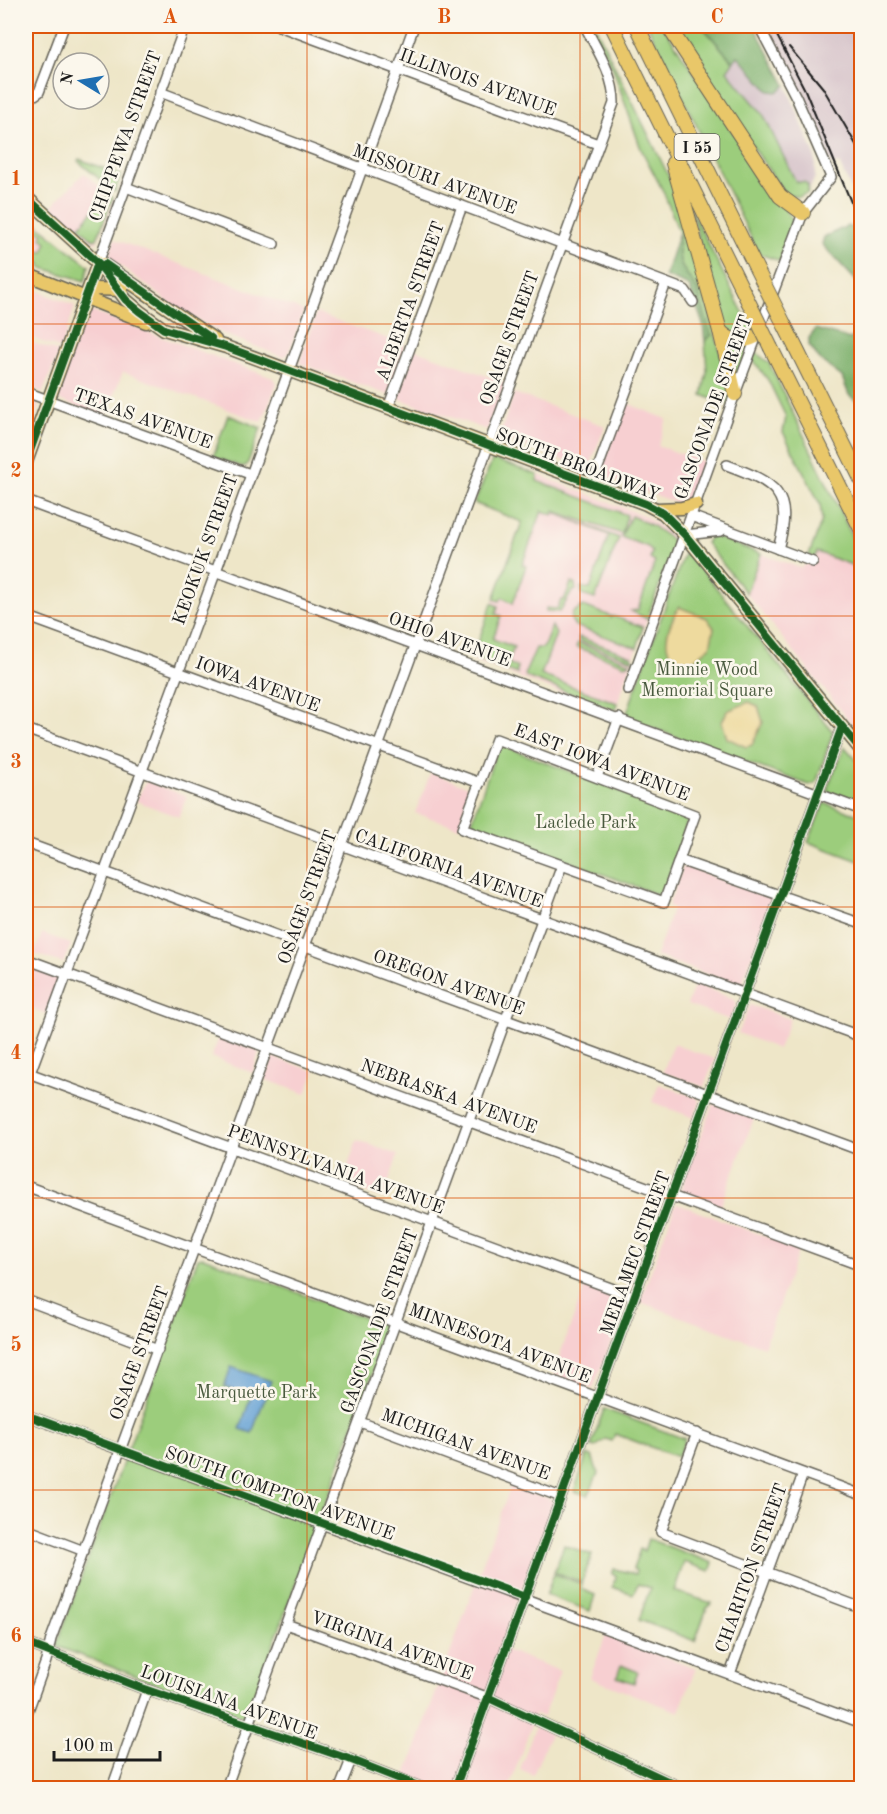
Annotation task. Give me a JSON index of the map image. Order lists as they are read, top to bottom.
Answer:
{
  "streets": {
    "highway": ["I 55"],
    "main road": ["CHIPPEWA STREET", "SOUTH BROADWAY"],
    "street": [
      "ILLINOIS AVENUE",
      "MISSOURI AVENUE",
      "ALBERTA STREET",
      "OSAGE STREET",
      "GASCONADE STREET",
      "TEXAS AVENUE",
      "KEOKUK STREET",
      "OHIO AVENUE",
      "IOWA AVENUE",
      "EAST IOWA AVENUE",
      "CALIFORNIA AVENUE",
      "OREGON AVENUE",
      "NEBRASKA AVENUE",
      "PENNSYLVANIA AVENUE",
      "MERAMEC STREET",
      "MINNESOTA AVENUE",
      "MICHIGAN AVENUE",
      "SOUTH COMPTON AVENUE",
      "CHARITON STREET",
      "VIRGINIA AVENUE",
      "LOUISIANA AVENUE"
    ]
  },
  "crossings": [
    ["ILLINOIS AVENUE", "OSAGE STREET"],
    ["ILLINOIS AVENUE", "KEOKUK STREET"],
    ["CHIPPEWA STREET", "MISSOURI AVENUE"],
    ["CHIPPEWA STREET", "TEXAS AVENUE"],
    ["CHIPPEWA STREET", "SOUTH BROADWAY"],
    ["MISSOURI AVENUE", "ALBERTA STREET"],
    ["MISSOURI AVENUE", "OSAGE STREET"],
    ["MISSOURI AVENUE", "KEOKUK STREET"],
    ["ALBERTA STREET", "SOUTH BROADWAY"],
    ["OSAGE STREET", "SOUTH BROADWAY"],
    ["OSAGE STREET", "OHIO AVENUE"],
    ["OSAGE STREET", "IOWA AVENUE"],
    ["OSAGE STREET", "CALIFORNIA AVENUE"],
    ["OSAGE STREET", "OREGON AVENUE"],
    ["OSAGE STREET", "NEBRASKA AVENUE"],
    ["OSAGE STREET", "PENNSYLVANIA AVENUE"],
    ["OSAGE STREET", "MINNESOTA AVENUE"],
    ["OSAGE STREET", "SOUTH COMPTON AVENUE"],
    ["OSAGE STREET", "LOUISIANA AVENUE"],
    ["GASCONADE STREET", "SOUTH BROADWAY"],
    ["GASCONADE STREET", "CALIFORNIA AVENUE"],
    ["GASCONADE STREET", "OREGON AVENUE"],
    ["GASCONADE STREET", "NEBRASKA AVENUE"],
    ["GASCONADE STREET", "PENNSYLVANIA AVENUE"],
    ["GASCONADE STREET", "MINNESOTA AVENUE"],
    ["GASCONADE STREET", "MICHIGAN AVENUE"],
    ["GASCONADE STREET", "SOUTH COMPTON AVENUE"],
    ["GASCONADE STREET", "VIRGINIA AVENUE"],
    ["GASCONADE STREET", "LOUISIANA AVENUE"],
    ["TEXAS AVENUE", "KEOKUK STREET"],
    ["SOUTH BROADWAY", "KEOKUK STREET"],
    ["SOUTH BROADWAY", "MERAMEC STREET"],
    ["KEOKUK STREET", "OHIO AVENUE"],
    ["KEOKUK STREET", "IOWA AVENUE"],
    ["KEOKUK STREET", "CALIFORNIA AVENUE"],
    ["KEOKUK STREET", "OREGON AVENUE"],
    ["KEOKUK STREET", "NEBRASKA AVENUE"],
    ["KEOKUK STREET", "PENNSYLVANIA AVENUE"],
    ["OHIO AVENUE", "MERAMEC STREET"],
    ["IOWA AVENUE", "EAST IOWA AVENUE"],
    ["CALIFORNIA AVENUE", "MERAMEC STREET"],
    ["OREGON AVENUE", "MERAMEC STREET"],
    ["NEBRASKA AVENUE", "MERAMEC STREET"],
    ["PENNSYLVANIA AVENUE", "MERAMEC STREET"],
    ["MERAMEC STREET", "MINNESOTA AVENUE"],
    ["MERAMEC STREET", "MICHIGAN AVENUE"],
    ["MERAMEC STREET", "SOUTH COMPTON AVENUE"],
    ["MERAMEC STREET", "VIRGINIA AVENUE"],
    ["MINNESOTA AVENUE", "CHARITON STREET"],
    ["SOUTH COMPTON AVENUE", "CHARITON STREET"]
  ],
  "parks": ["Minnie Wood Memorial Square", "Laclede Park", "Marquette Park"],
  "scale_bar": "100 m",
  "north": "left",
  "grid": {
    "columns": ["A", "B", "C"],
    "rows": [
      "1",
      "2",
      "3",
      "4",
      "5",
      "6"
    ]
  }
}
